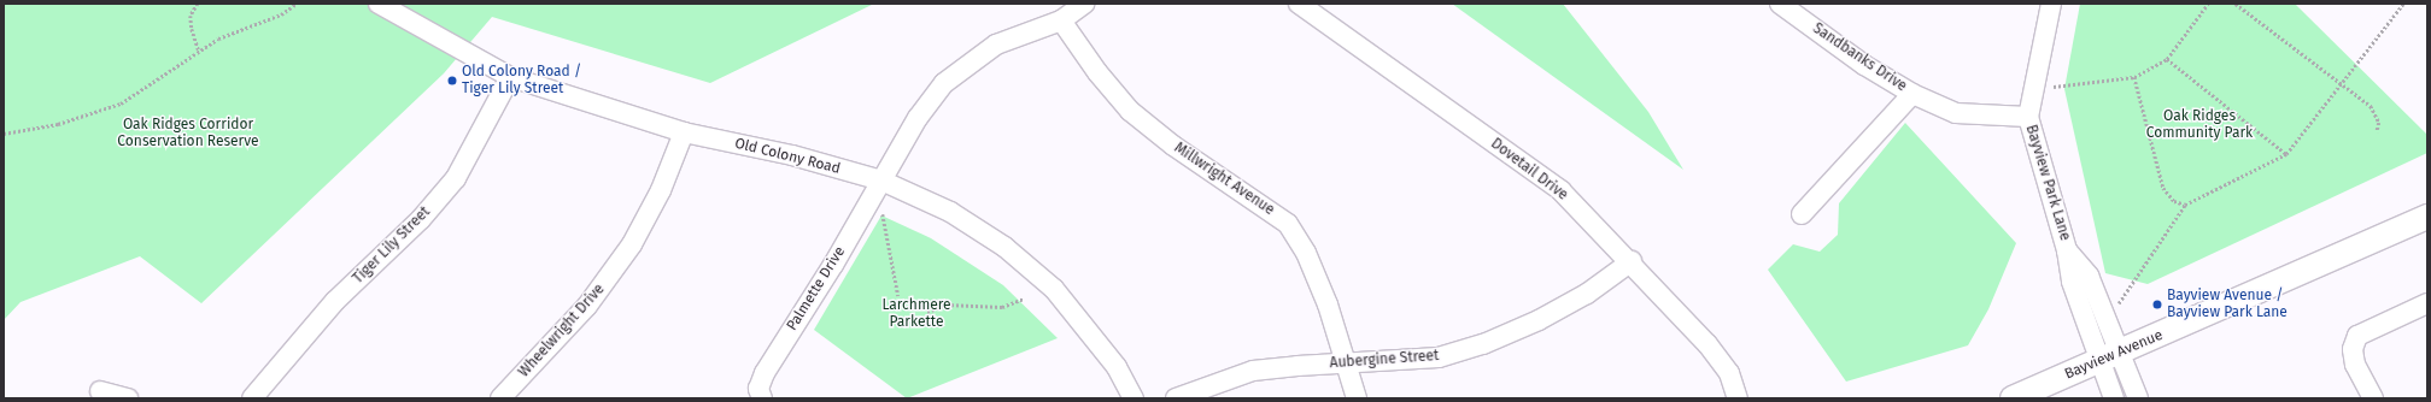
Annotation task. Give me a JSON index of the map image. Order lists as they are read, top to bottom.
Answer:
{
  "streets": {
    "main road": ["Bayview Avenue"],
    "street": [
      "Sandbanks Drive",
      "Old Colony Road",
      "Dovetail Drive",
      "Millwright Avenue",
      "Bayview Park Lane",
      "Tiger Lily Street",
      "Palmette Drive",
      "Wheelwright Drive",
      "Aubergine Street"
    ]
  },
  "crossings": [
    ["Sandbanks Drive", "Bayview Park Lane"],
    ["Old Colony Road", "Tiger Lily Street"],
    ["Old Colony Road", "Palmette Drive"],
    ["Old Colony Road", "Wheelwright Drive"],
    ["Dovetail Drive", "Aubergine Street"],
    ["Millwright Avenue", "Aubergine Street"],
    ["Bayview Park Lane", "Bayview Avenue"]
  ],
  "parks": ["Oak Ridges Community Park", "Oak Ridges Corridor Conservation Reserve", "Larchmere Parkette"],
  "places": ["Old Colony Road / Tiger Lily Street", "Bayview Avenue / Bayview Park Lane"]
}
